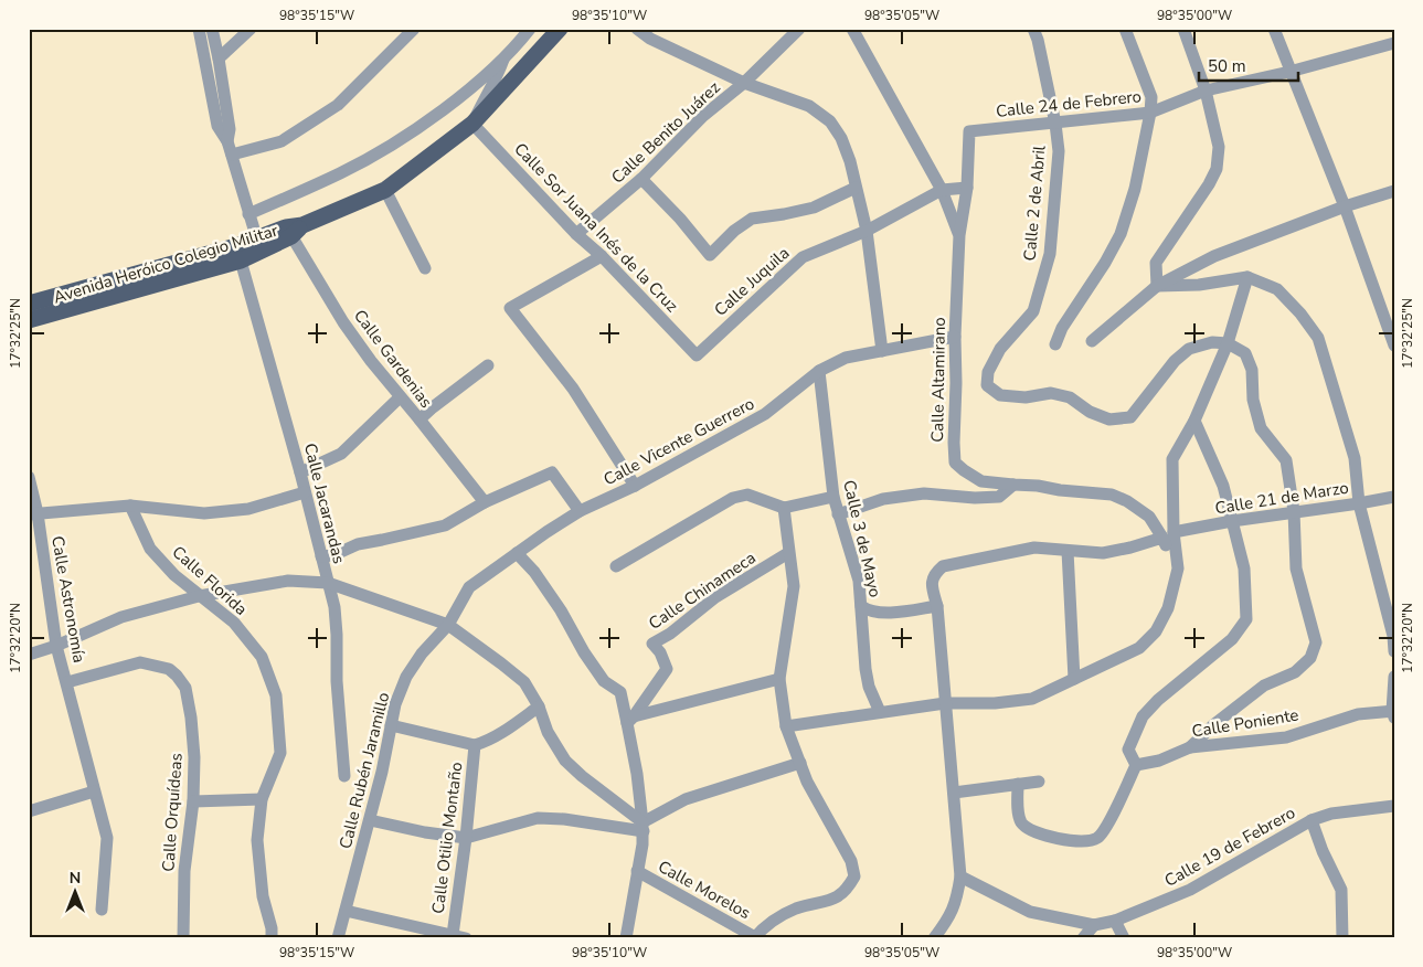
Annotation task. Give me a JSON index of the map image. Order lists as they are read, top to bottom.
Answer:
{
  "streets": {
    "main road": ["Avenida Heróico Colegio Militar"],
    "street": [
      "Calle 24 de Febrero",
      "Calle Benito Juárez",
      "Calle 2 de Abril",
      "Calle Sor Juana Inés de la Cruz",
      "Calle Juquila",
      "Calle Gardenias",
      "Calle Altamirano",
      "Calle Vicente Guerrero",
      "Calle 21 de Marzo",
      "Calle Jacarandas",
      "Calle 3 de Mayo",
      "Calle Florida",
      "Calle Chinameca",
      "Calle Astronomía",
      "Calle Poniente",
      "Calle Rubén Jaramillo",
      "Calle Orquídeas",
      "Calle Otilio Montaño",
      "Calle 19 de Febrero",
      "Calle Morelos"
    ]
  },
  "crossings": [
    ["Calle 24 de Febrero", "Calle 2 de Abril"],
    ["Calle 24 de Febrero", "Calle Altamirano"],
    ["Calle Benito Juárez", "Calle Sor Juana Inés de la Cruz"],
    ["Calle Sor Juana Inés de la Cruz", "Avenida Heróico Colegio Militar"],
    ["Calle Sor Juana Inés de la Cruz", "Calle Juquila"],
    ["Avenida Heróico Colegio Militar", "Calle Gardenias"],
    ["Avenida Heróico Colegio Militar", "Calle Jacarandas"],
    ["Calle Altamirano", "Calle Vicente Guerrero"],
    ["Calle Altamirano", "Calle 21 de Marzo"],
    ["Calle Vicente Guerrero", "Calle 3 de Mayo"],
    ["Calle Vicente Guerrero", "Calle Rubén Jaramillo"],
    ["Calle Astronomía", "Calle Orquídeas"]
  ],
  "scale_bar": "50 m",
  "north": "top",
  "coordinates": [
    "98°35'15\"W",
    "98°35'10\"W",
    "98°35'05\"W",
    "98°35'00\"W",
    "17°32'25\"N",
    "17°32'20\"N"
  ]
}
